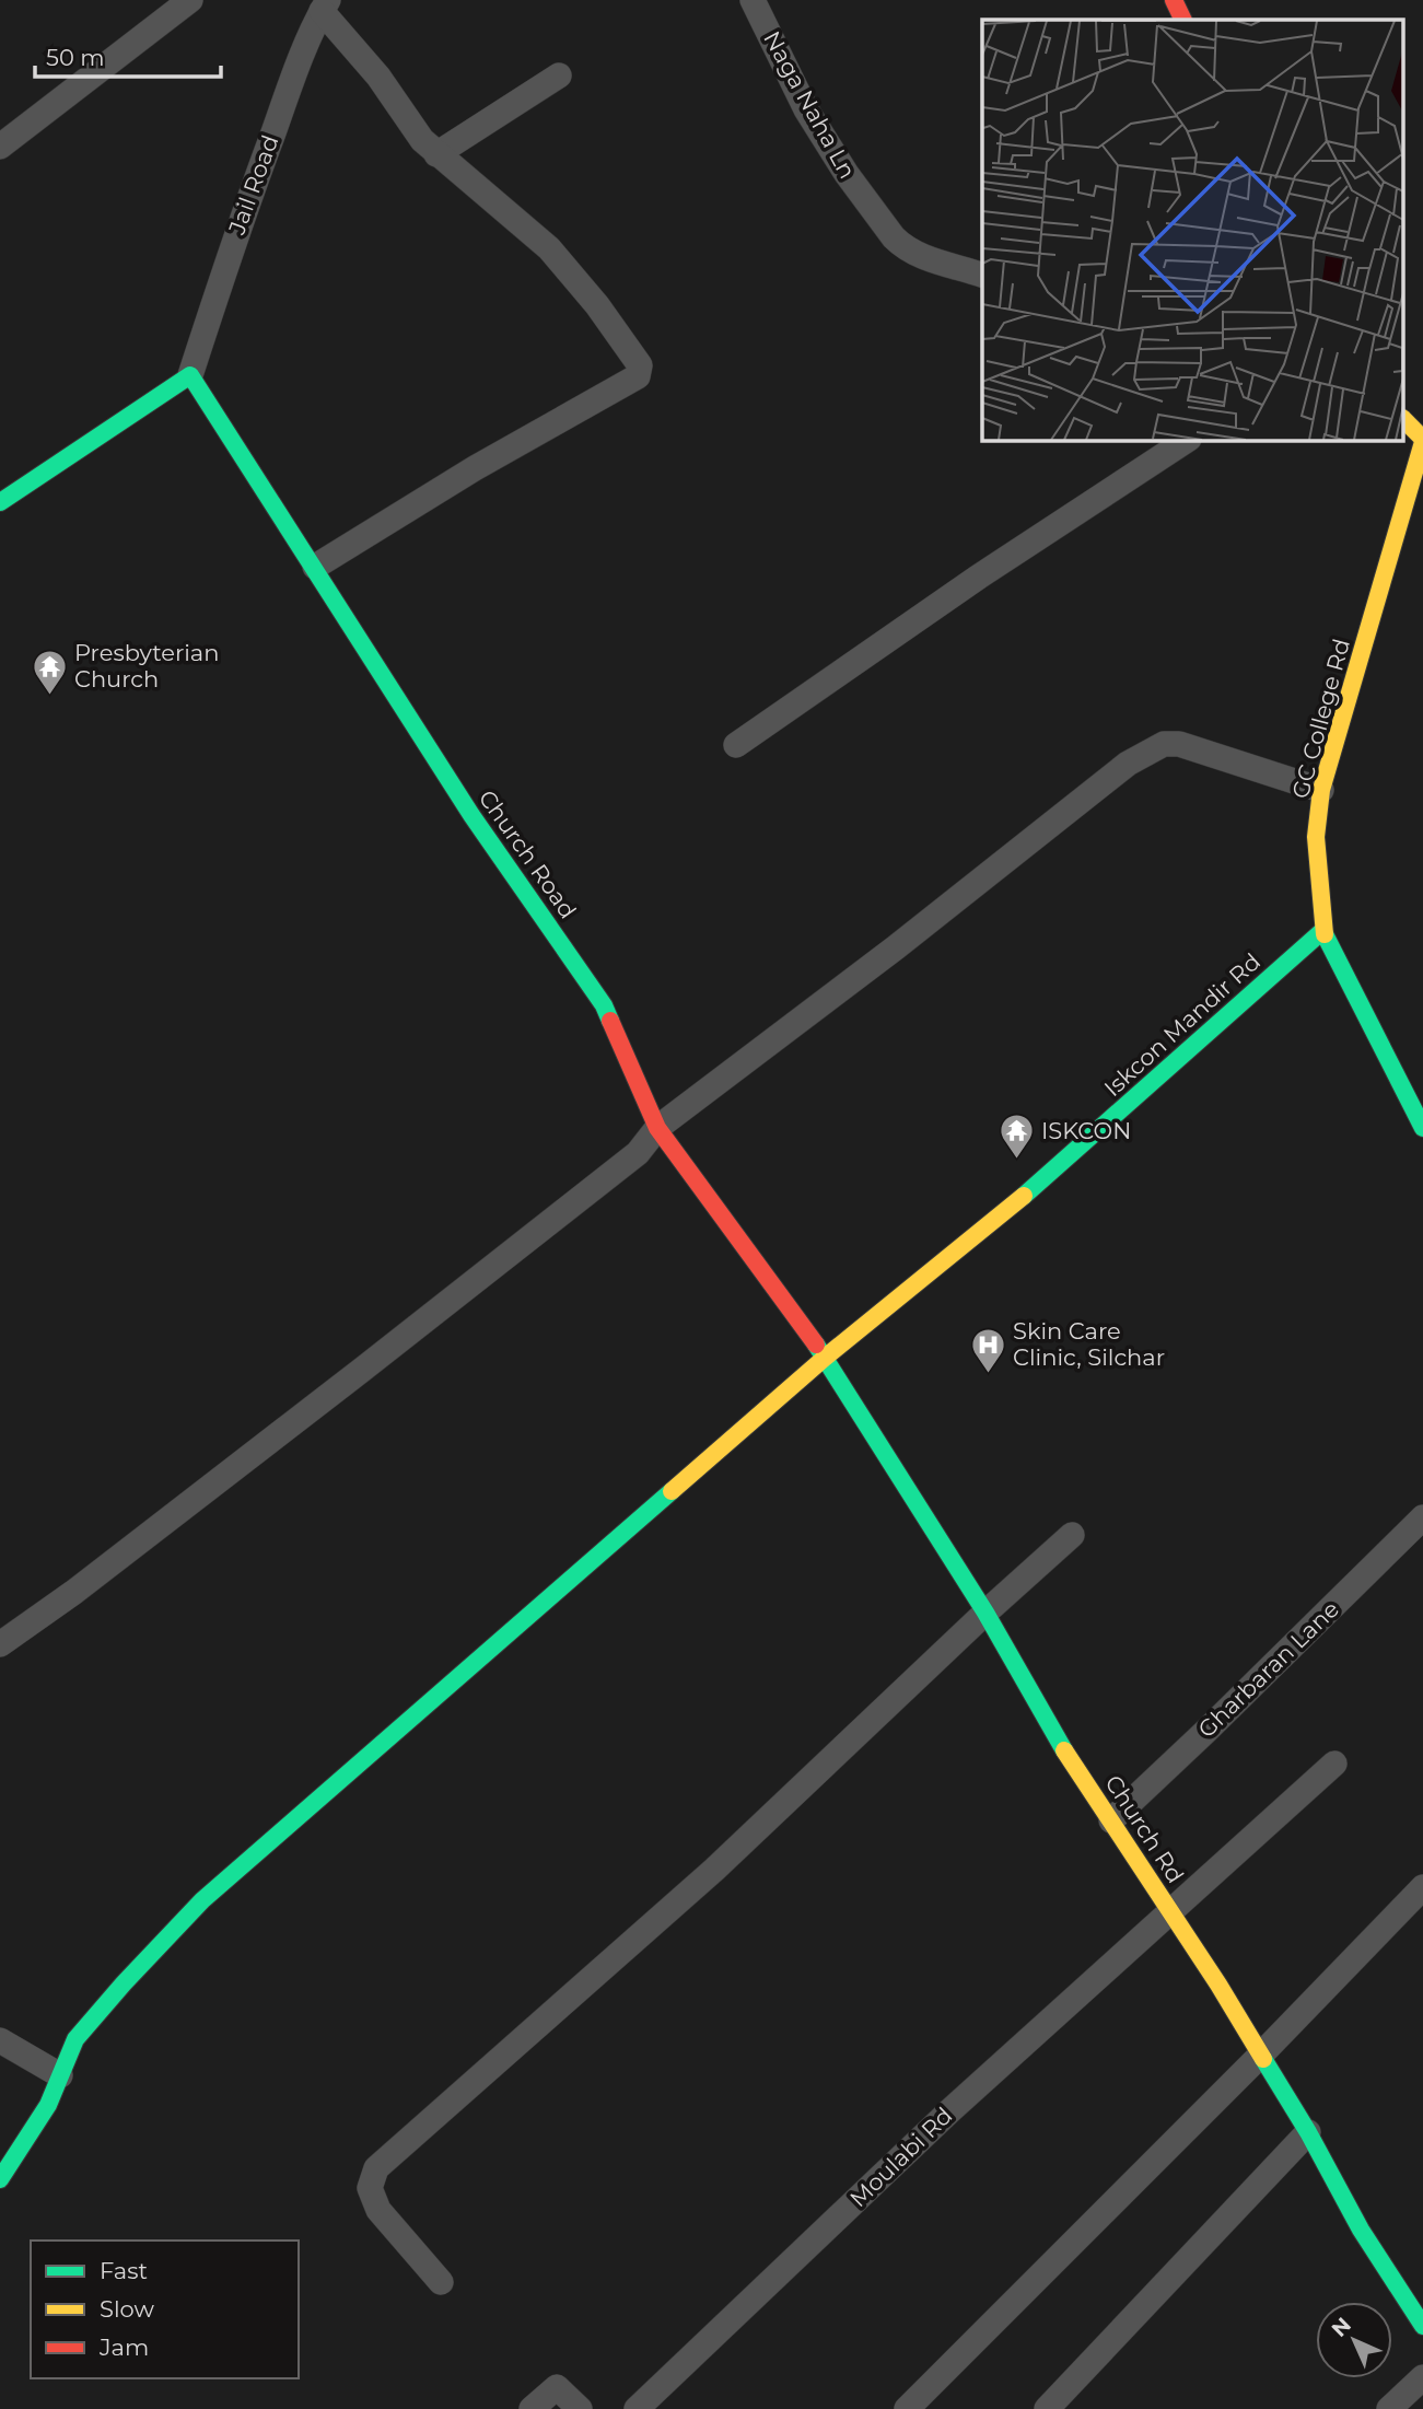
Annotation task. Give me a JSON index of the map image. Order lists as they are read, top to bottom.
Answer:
{
  "streets": {
    "main road": [
      "GC College Rd",
      "Church Road",
      "Iskcon Mandir Rd",
      "Church Rd"
    ],
    "street": [
      "Naga Naha Ln",
      "Jail Road",
      "Gharbaran Lane",
      "Moulabi Rd"
    ]
  },
  "crossings": [
    ["Jail Road", "Church Road"],
    ["GC College Rd", "Iskcon Mandir Rd"],
    ["Church Road", "Iskcon Mandir Rd"],
    ["Church Road", "Church Rd"],
    ["Iskcon Mandir Rd", "Church Rd"],
    ["Gharbaran Lane", "Church Rd"],
    ["Church Rd", "Moulabi Rd"]
  ],
  "places": {
    "temple": ["Presbyterian Church", "ISKCON"],
    "hospital": ["Skin Care Clinic, Silchar"]
  },
  "legend": ["Fast", "Slow", "Jam"],
  "scale_bar": "50 m",
  "north": "top left"
}
